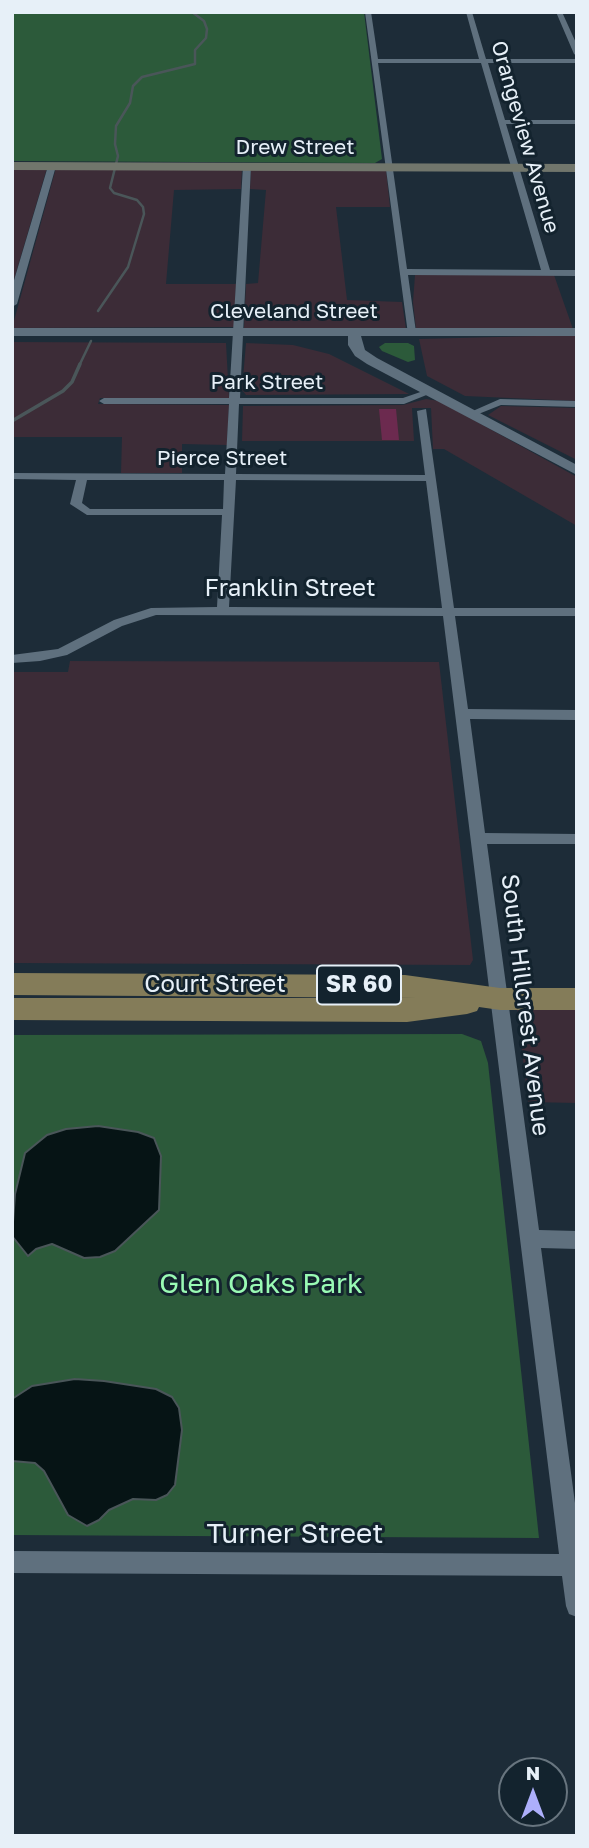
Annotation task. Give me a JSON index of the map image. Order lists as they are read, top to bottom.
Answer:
{
  "streets": {
    "main road": ["Drew Street", "Court Street", "SR 60"],
    "street": [
      "Orangeview Avenue",
      "Cleveland Street",
      "Park Street",
      "Pierce Street",
      "Franklin Street",
      "South Hillcrest Avenue",
      "Turner Street"
    ]
  },
  "crossings": [
    ["Orangeview Avenue", "Drew Street"],
    ["Pierce Street", "South Hillcrest Avenue"],
    ["Franklin Street", "South Hillcrest Avenue"],
    ["Court Street", "South Hillcrest Avenue"],
    ["South Hillcrest Avenue", "Turner Street"]
  ],
  "parks": ["Glen Oaks Park"],
  "north": "top"
}
